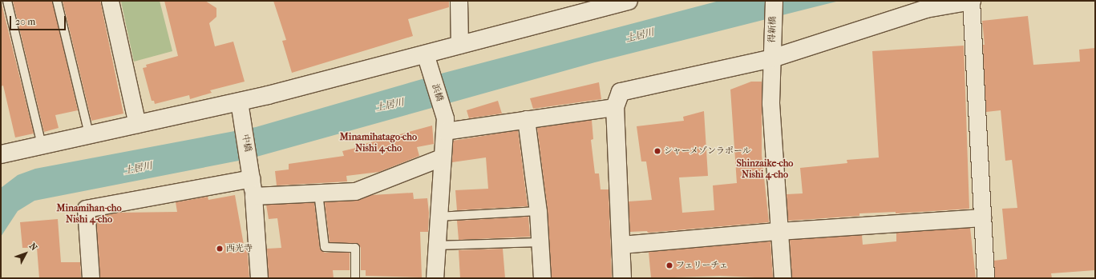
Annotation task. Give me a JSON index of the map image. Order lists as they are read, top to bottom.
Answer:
{
  "streets": {
    "street": ["得新橋", "浜橋", "中橋"]
  },
  "districts": ["Minamihatago-cho Nishi 4-cho", "Shinzaike-cho Nishi 4-cho", "Minamihan-cho Nishi 4-cho"],
  "water": ["土居川"],
  "places": ["シャーメゾンラポール", "西光寺", "フェリーチェ"],
  "scale_bar": "20 m",
  "north": "top right"
}
